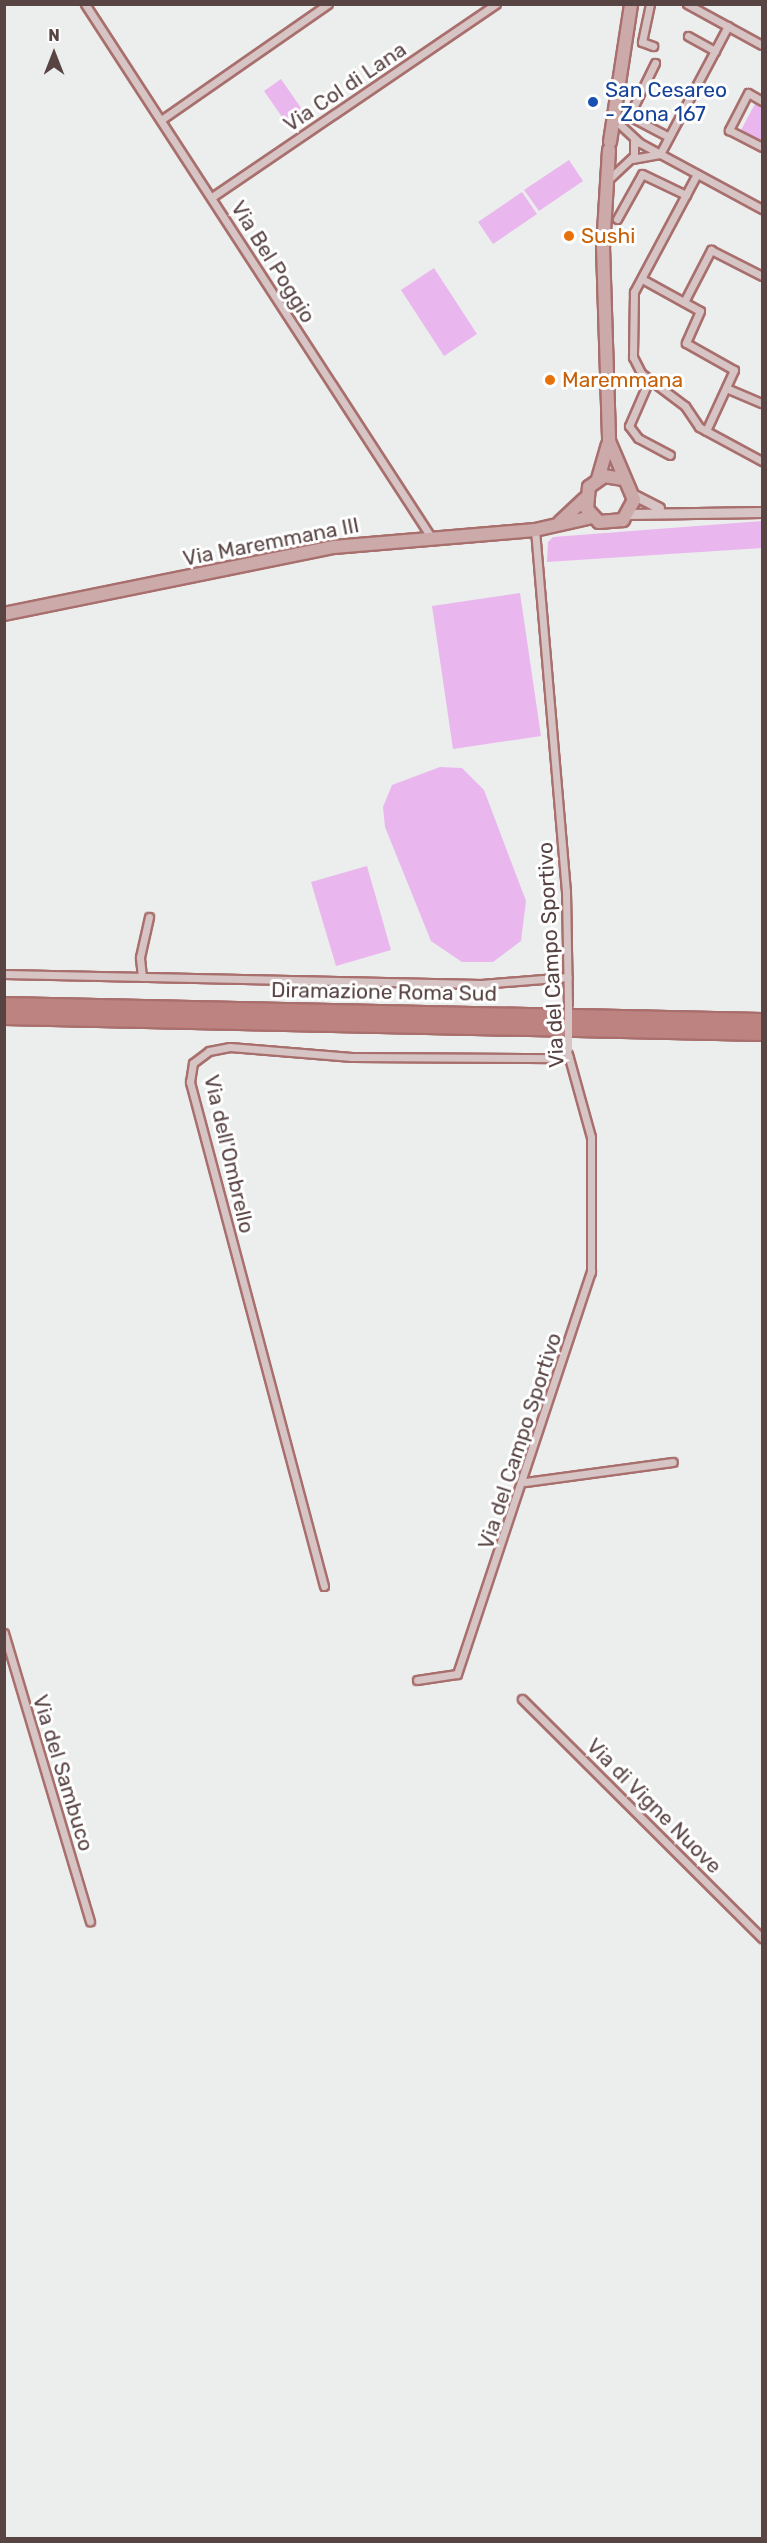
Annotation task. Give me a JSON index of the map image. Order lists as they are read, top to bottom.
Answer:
{
  "streets": {
    "highway": ["Diramazione Roma Sud"],
    "main road": ["Via Maremmana III"],
    "street": [
      "Via Col di Lana",
      "Via Bel Poggio",
      "Via del Campo Sportivo",
      "Via dell'Ombrello",
      "Via del Sambuco",
      "Via di Vigne Nuove"
    ]
  },
  "crossings": [
    ["Via Col di Lana", "Via Bel Poggio"],
    ["Via Bel Poggio", "Via Maremmana III"],
    ["Via Maremmana III", "Via del Campo Sportivo"],
    ["Via del Campo Sportivo", "Via dell'Ombrello"]
  ],
  "places": ["San Cesareo - Zona 167", "Sushi", "Maremmana"],
  "north": "top"
}
